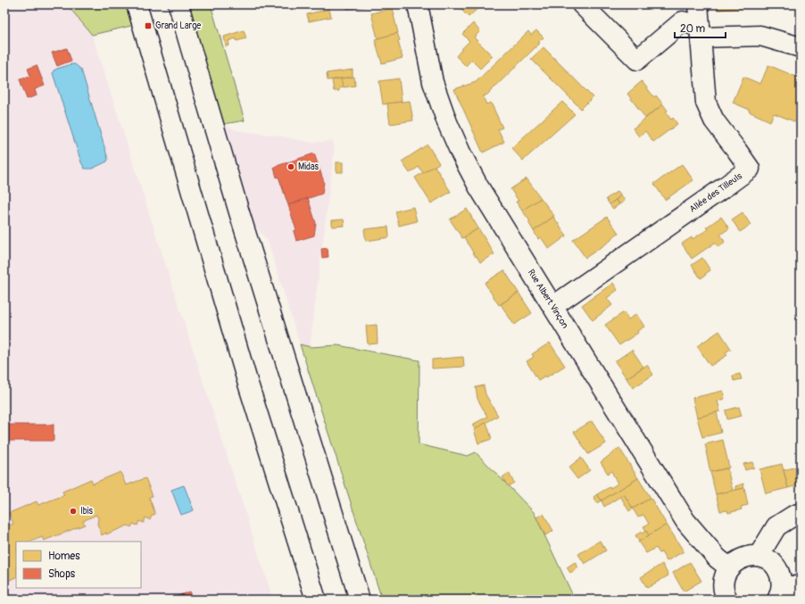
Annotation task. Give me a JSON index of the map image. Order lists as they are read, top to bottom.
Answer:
{
  "streets": {
    "street": ["Allée des Tilleuls", "Rue Albert Vinçon"]
  },
  "crossings": [
    ["Allée des Tilleuls", "Rue Albert Vinçon"]
  ],
  "places": {
    "transit": ["Grand Large"],
    "other": ["Midas", "Ibis"]
  },
  "legend": ["Homes", "Shops"],
  "scale_bar": "20 m"
}
